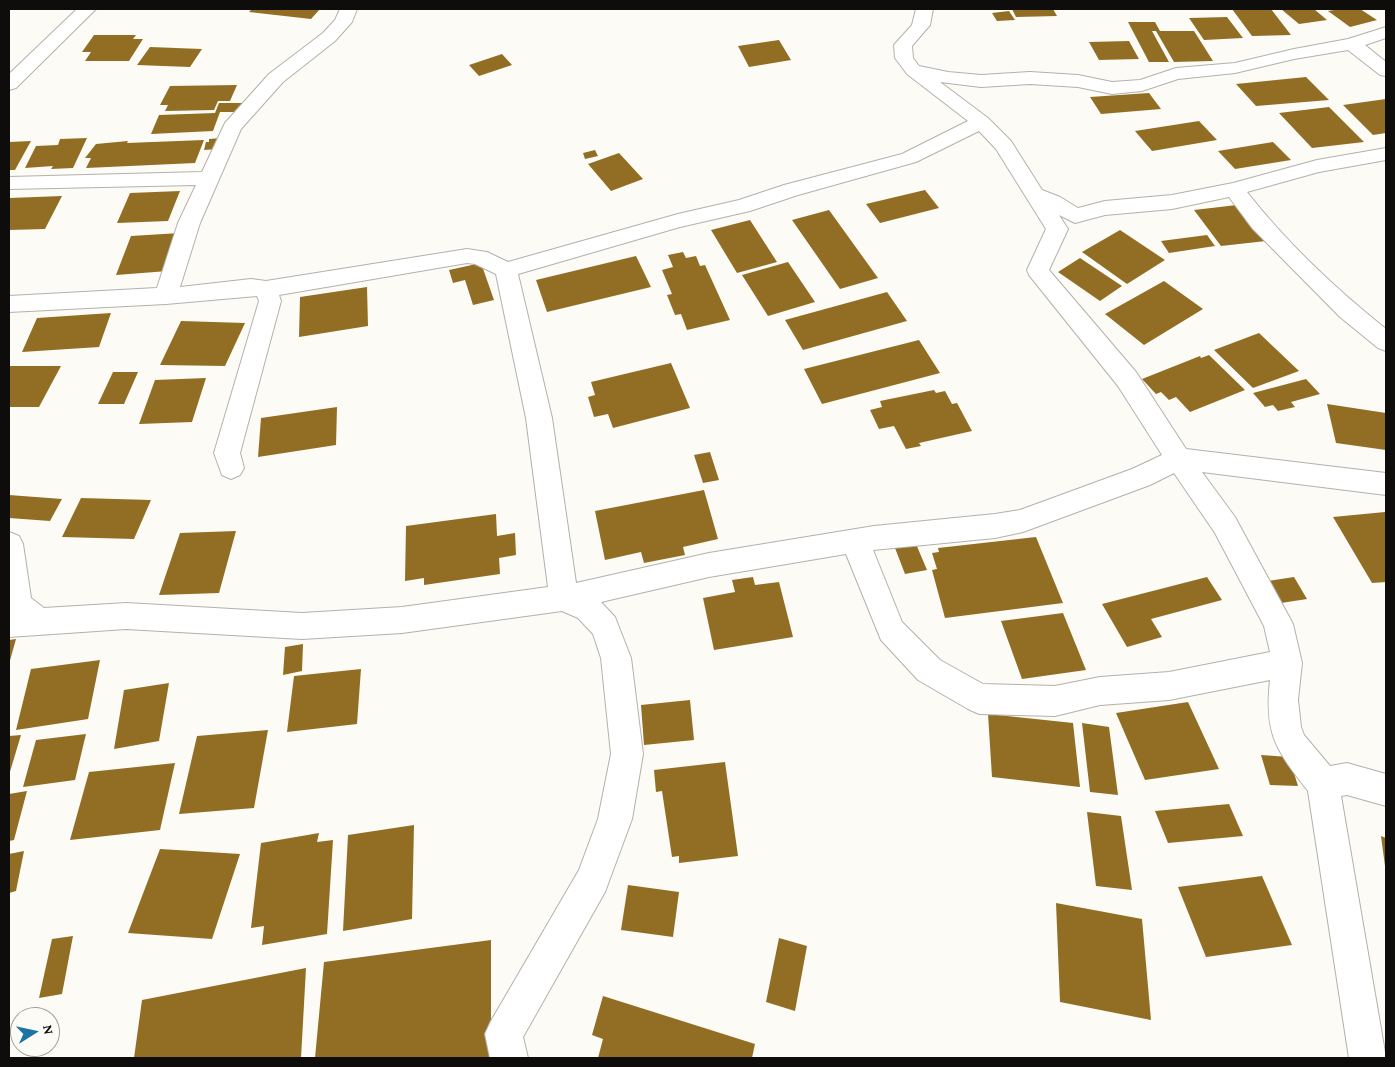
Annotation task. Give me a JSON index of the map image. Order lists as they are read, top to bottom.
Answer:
{
  "north": "right"
}
